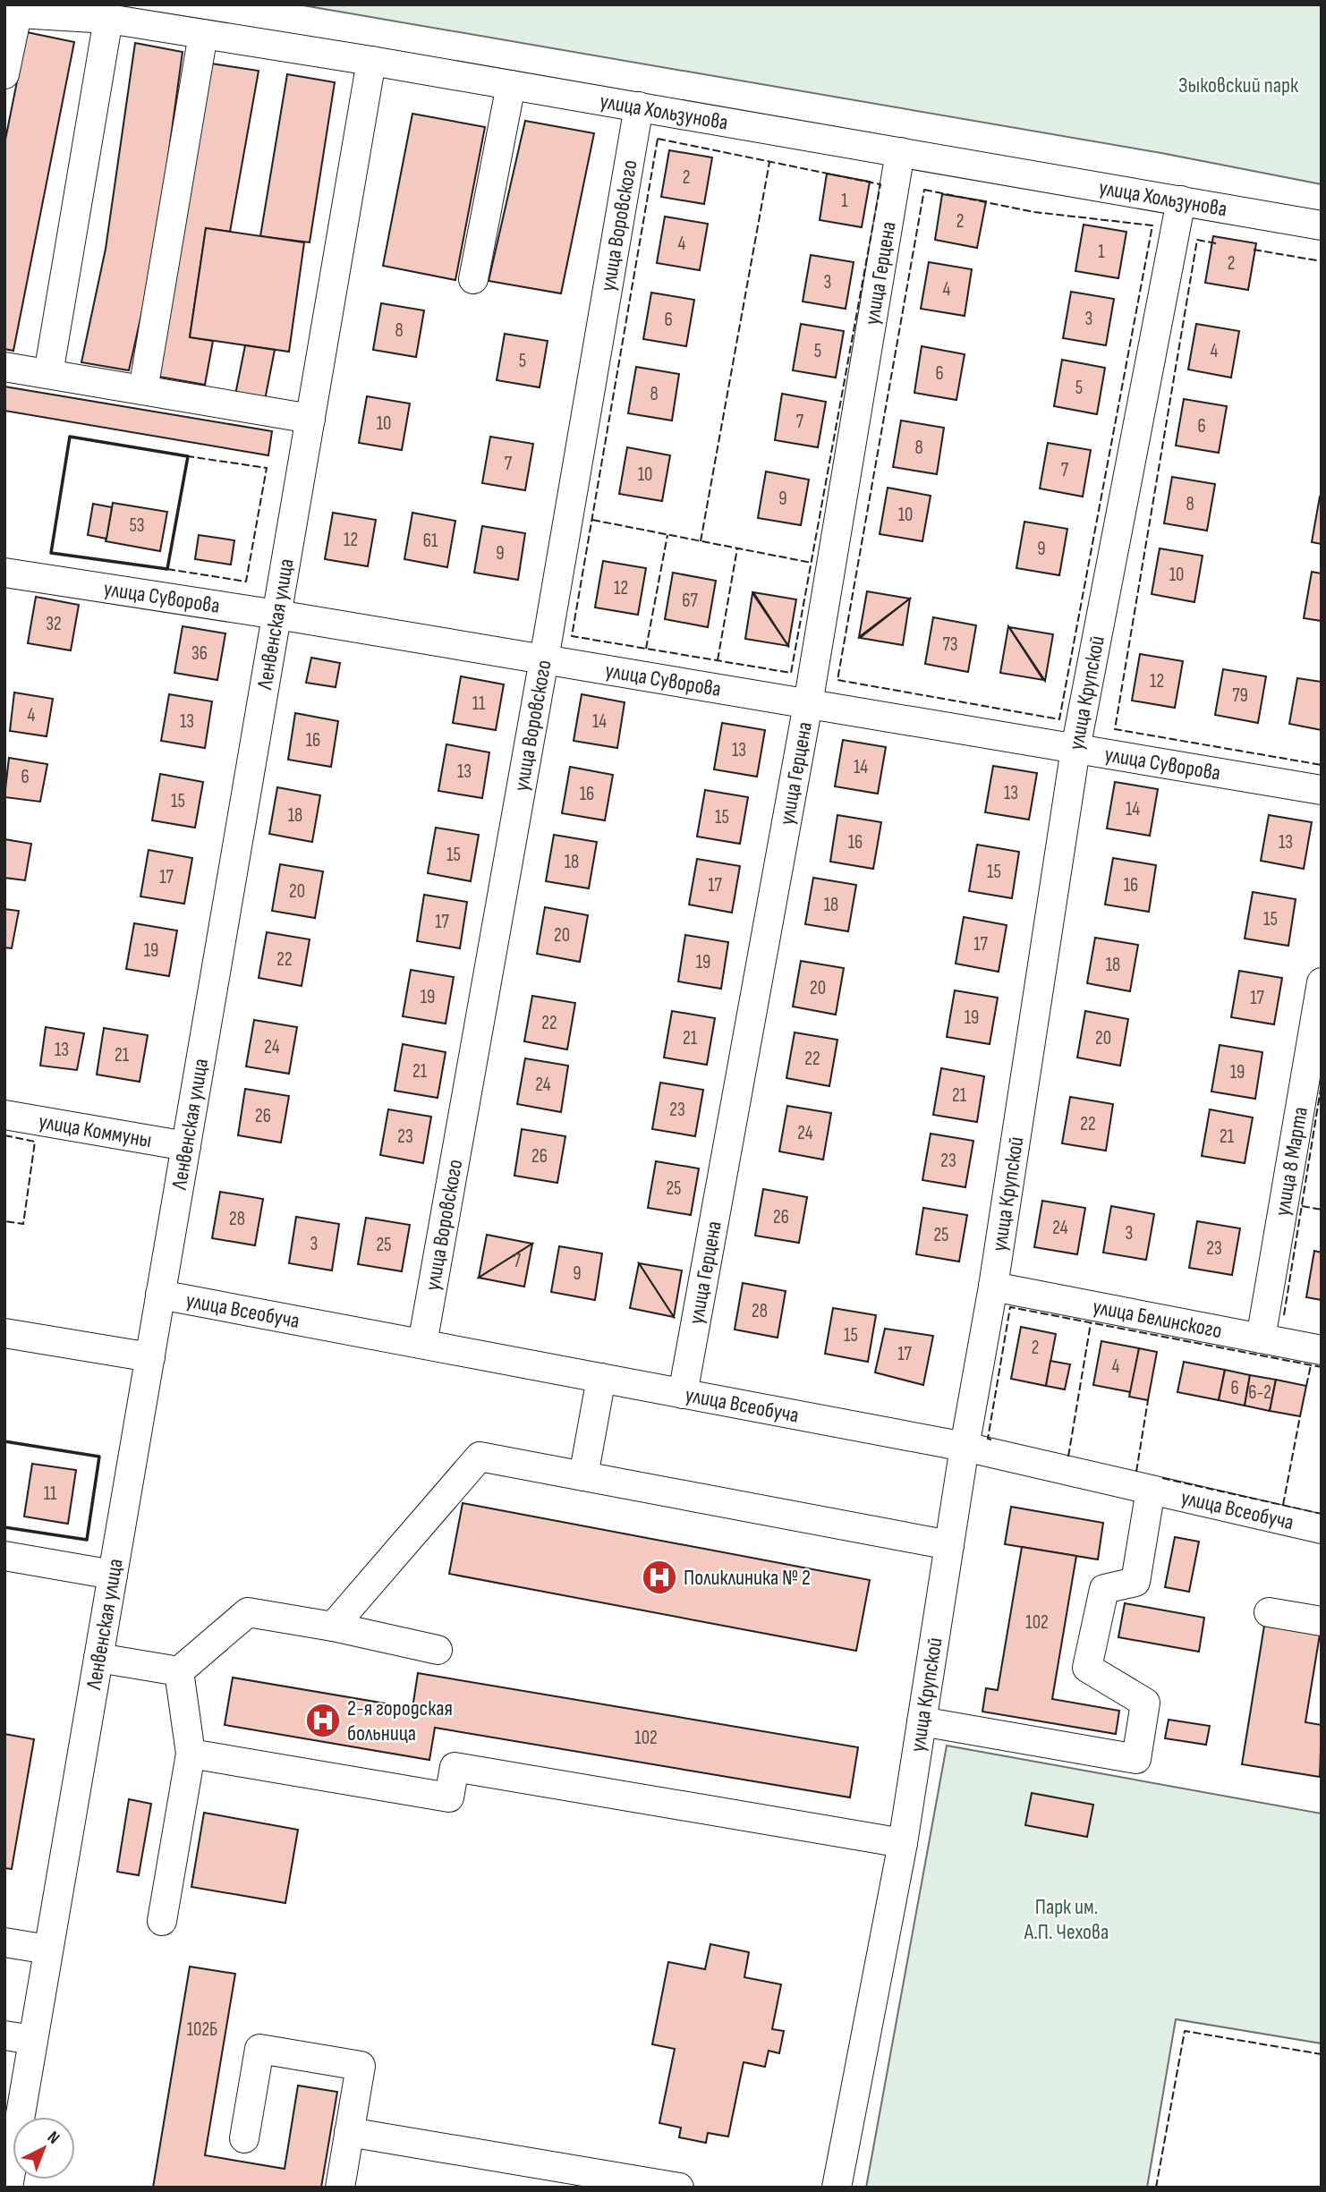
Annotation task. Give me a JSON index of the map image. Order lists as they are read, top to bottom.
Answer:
{
  "streets": {
    "street": [
      "улица Хользунова",
      "улица Воровского",
      "улица Герцена",
      "улица Суворова",
      "Ленвенская улица",
      "улица Крупской",
      "улица Коммуны",
      "улица 8 Марта",
      "улица Всеобуча",
      "улица Белинского"
    ]
  },
  "crossings": [
    ["улица Хользунова", "улица Воровского"],
    ["улица Хользунова", "улица Герцена"],
    ["улица Хользунова", "Ленвенская улица"],
    ["улица Хользунова", "улица Крупской"],
    ["улица Воровского", "улица Суворова"],
    ["улица Воровского", "улица Всеобуча"],
    ["улица Герцена", "улица Суворова"],
    ["улица Герцена", "улица Всеобуча"],
    ["улица Суворова", "Ленвенская улица"],
    ["улица Суворова", "улица Крупской"],
    ["Ленвенская улица", "улица Коммуны"],
    ["Ленвенская улица", "улица Всеобуча"],
    ["улица Крупской", "улица Всеобуча"],
    ["улица Крупской", "улица Белинского"],
    ["улица 8 Марта", "улица Белинского"]
  ],
  "parks": ["Зыковский парк", "Парк им. А.П. Чехова"],
  "places": {
    "hospital": ["Поликлиника № 2", "2-я городская больница"]
  },
  "house_numbers": [
    "2",
    "1",
    "2",
    "4",
    "1",
    "2",
    "3",
    "4",
    "3",
    "6",
    "8",
    "5",
    "4",
    "5",
    "6",
    "5",
    "8",
    "7",
    "10",
    "6",
    "8",
    "7",
    "7",
    "10",
    "9",
    "8",
    "10",
    "53",
    "12",
    "61",
    "9",
    "9",
    "10",
    "12",
    "67",
    "32",
    "73",
    "36",
    "12",
    "79",
    "11",
    "4",
    "13",
    "14",
    "16",
    "13",
    "14",
    "13",
    "6",
    "13",
    "16",
    "15",
    "14",
    "18",
    "15",
    "16",
    "13",
    "15",
    "18",
    "15",
    "17",
    "17",
    "16",
    "20",
    "18",
    "15",
    "17",
    "20",
    "17",
    "19",
    "22",
    "19",
    "18",
    "20",
    "19",
    "17",
    "19",
    "22",
    "21",
    "20",
    "24",
    "13",
    "21",
    "22",
    "21",
    "19",
    "24",
    "21",
    "23",
    "26",
    "22",
    "24",
    "23",
    "21",
    "26",
    "23",
    "25",
    "26",
    "28",
    "24",
    "3",
    "25",
    "3",
    "25",
    "23",
    "7",
    "9",
    "28",
    "15",
    "2",
    "17",
    "4",
    "6",
    "6-2",
    "11",
    "102",
    "102",
    "102Б"
  ],
  "north": "top right"
}
